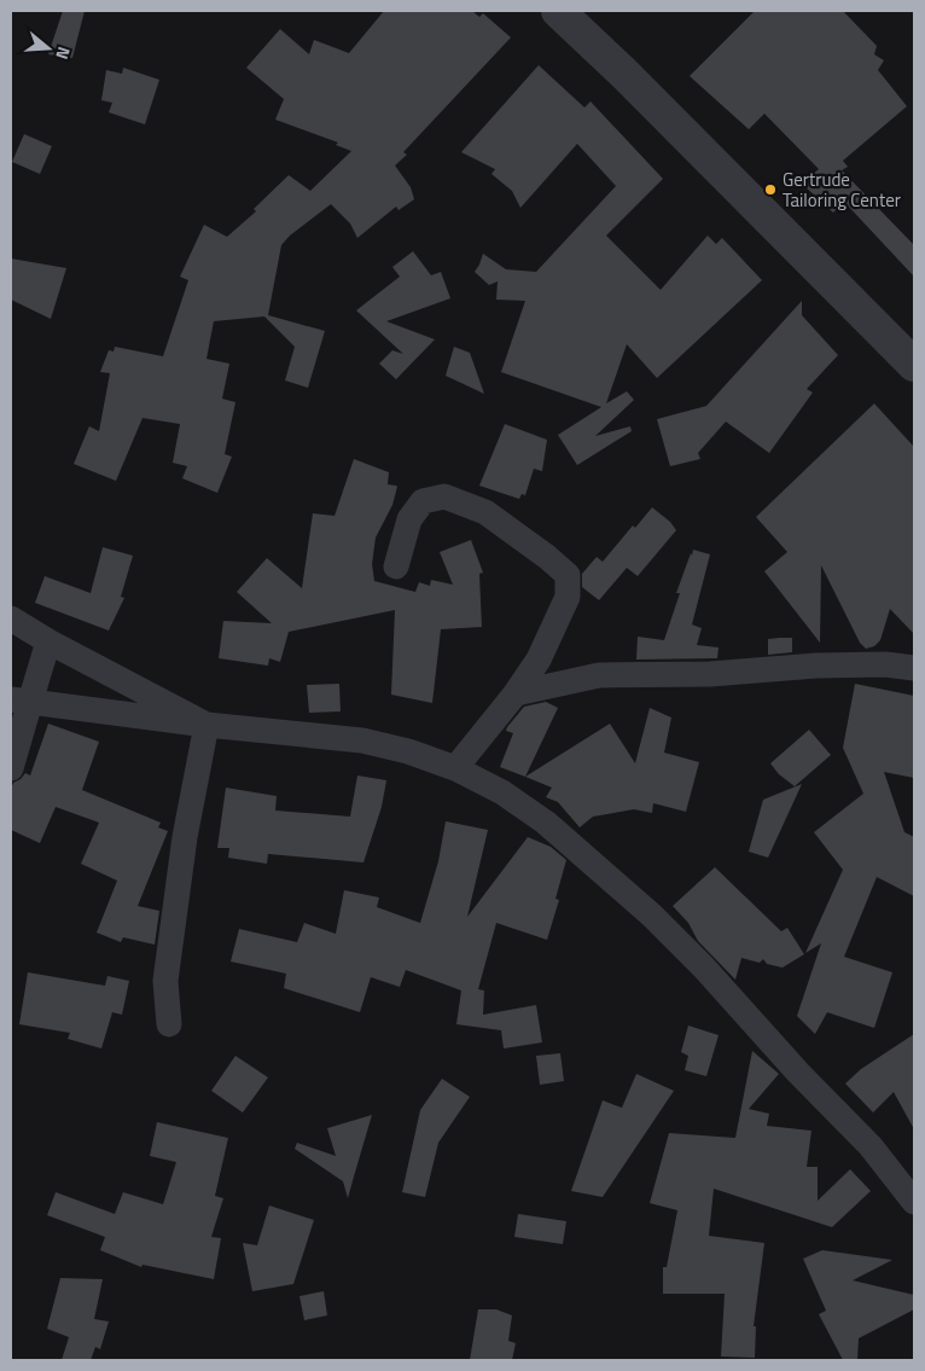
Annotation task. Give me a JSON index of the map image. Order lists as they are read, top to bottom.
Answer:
{
  "places": ["Gertrude Tailoring Center"],
  "north": "right"
}
